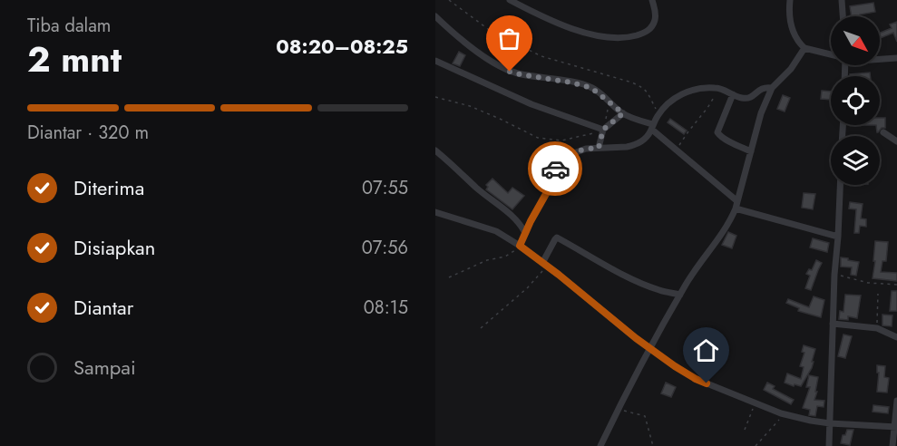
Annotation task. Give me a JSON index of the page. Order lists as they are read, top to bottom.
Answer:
{
  "north": "bottom right",
  "page": {
    "heading": ["2 mnt", "Tiba dalam", "08:20–08:25"],
    "bar": "Diantar · 320 m",
    "list": [
      ["Diterima", "07:55"],
      ["Disiapkan", "07:56"],
      ["Diantar", "08:15"],
      "Sampai"
    ]
  }
}
